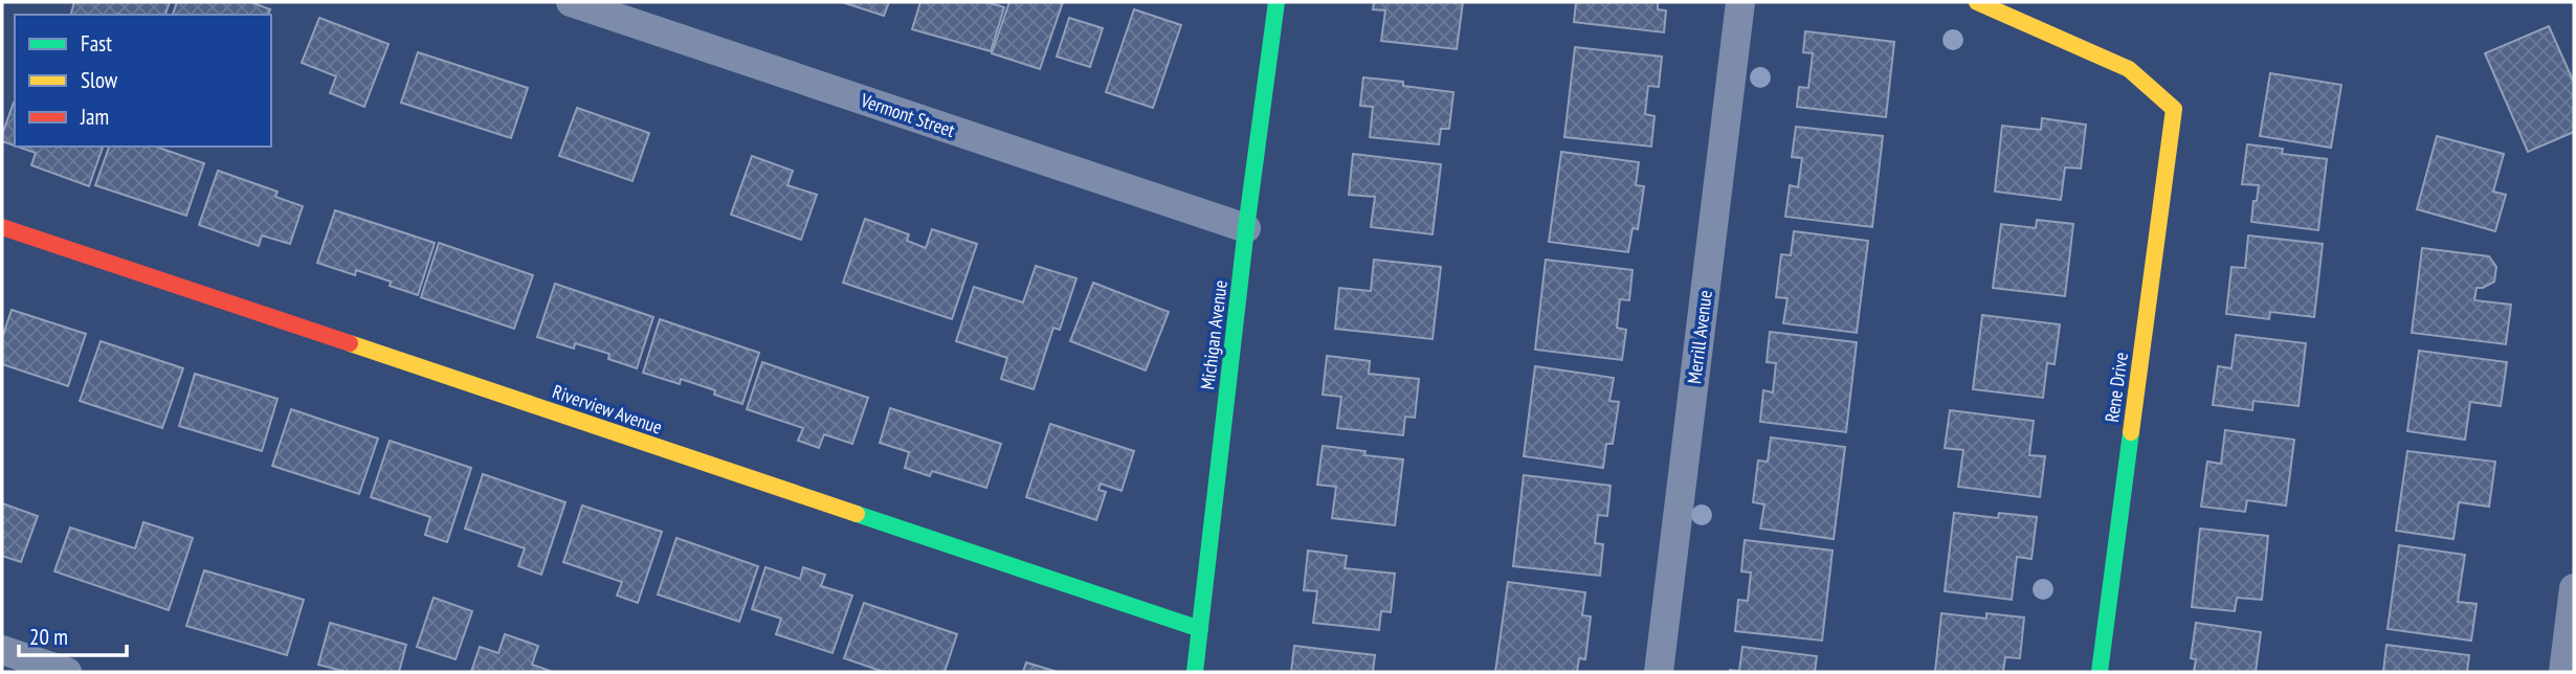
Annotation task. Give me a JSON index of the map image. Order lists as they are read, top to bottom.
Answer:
{
  "streets": {
    "street": [
      "Vermont Street",
      "Michigan Avenue",
      "Merrill Avenue",
      "Rene Drive",
      "Riverview Avenue"
    ]
  },
  "crossings": [
    ["Vermont Street", "Michigan Avenue"],
    ["Michigan Avenue", "Riverview Avenue"]
  ],
  "legend": ["Fast", "Slow", "Jam"],
  "scale_bar": "20 m"
}
